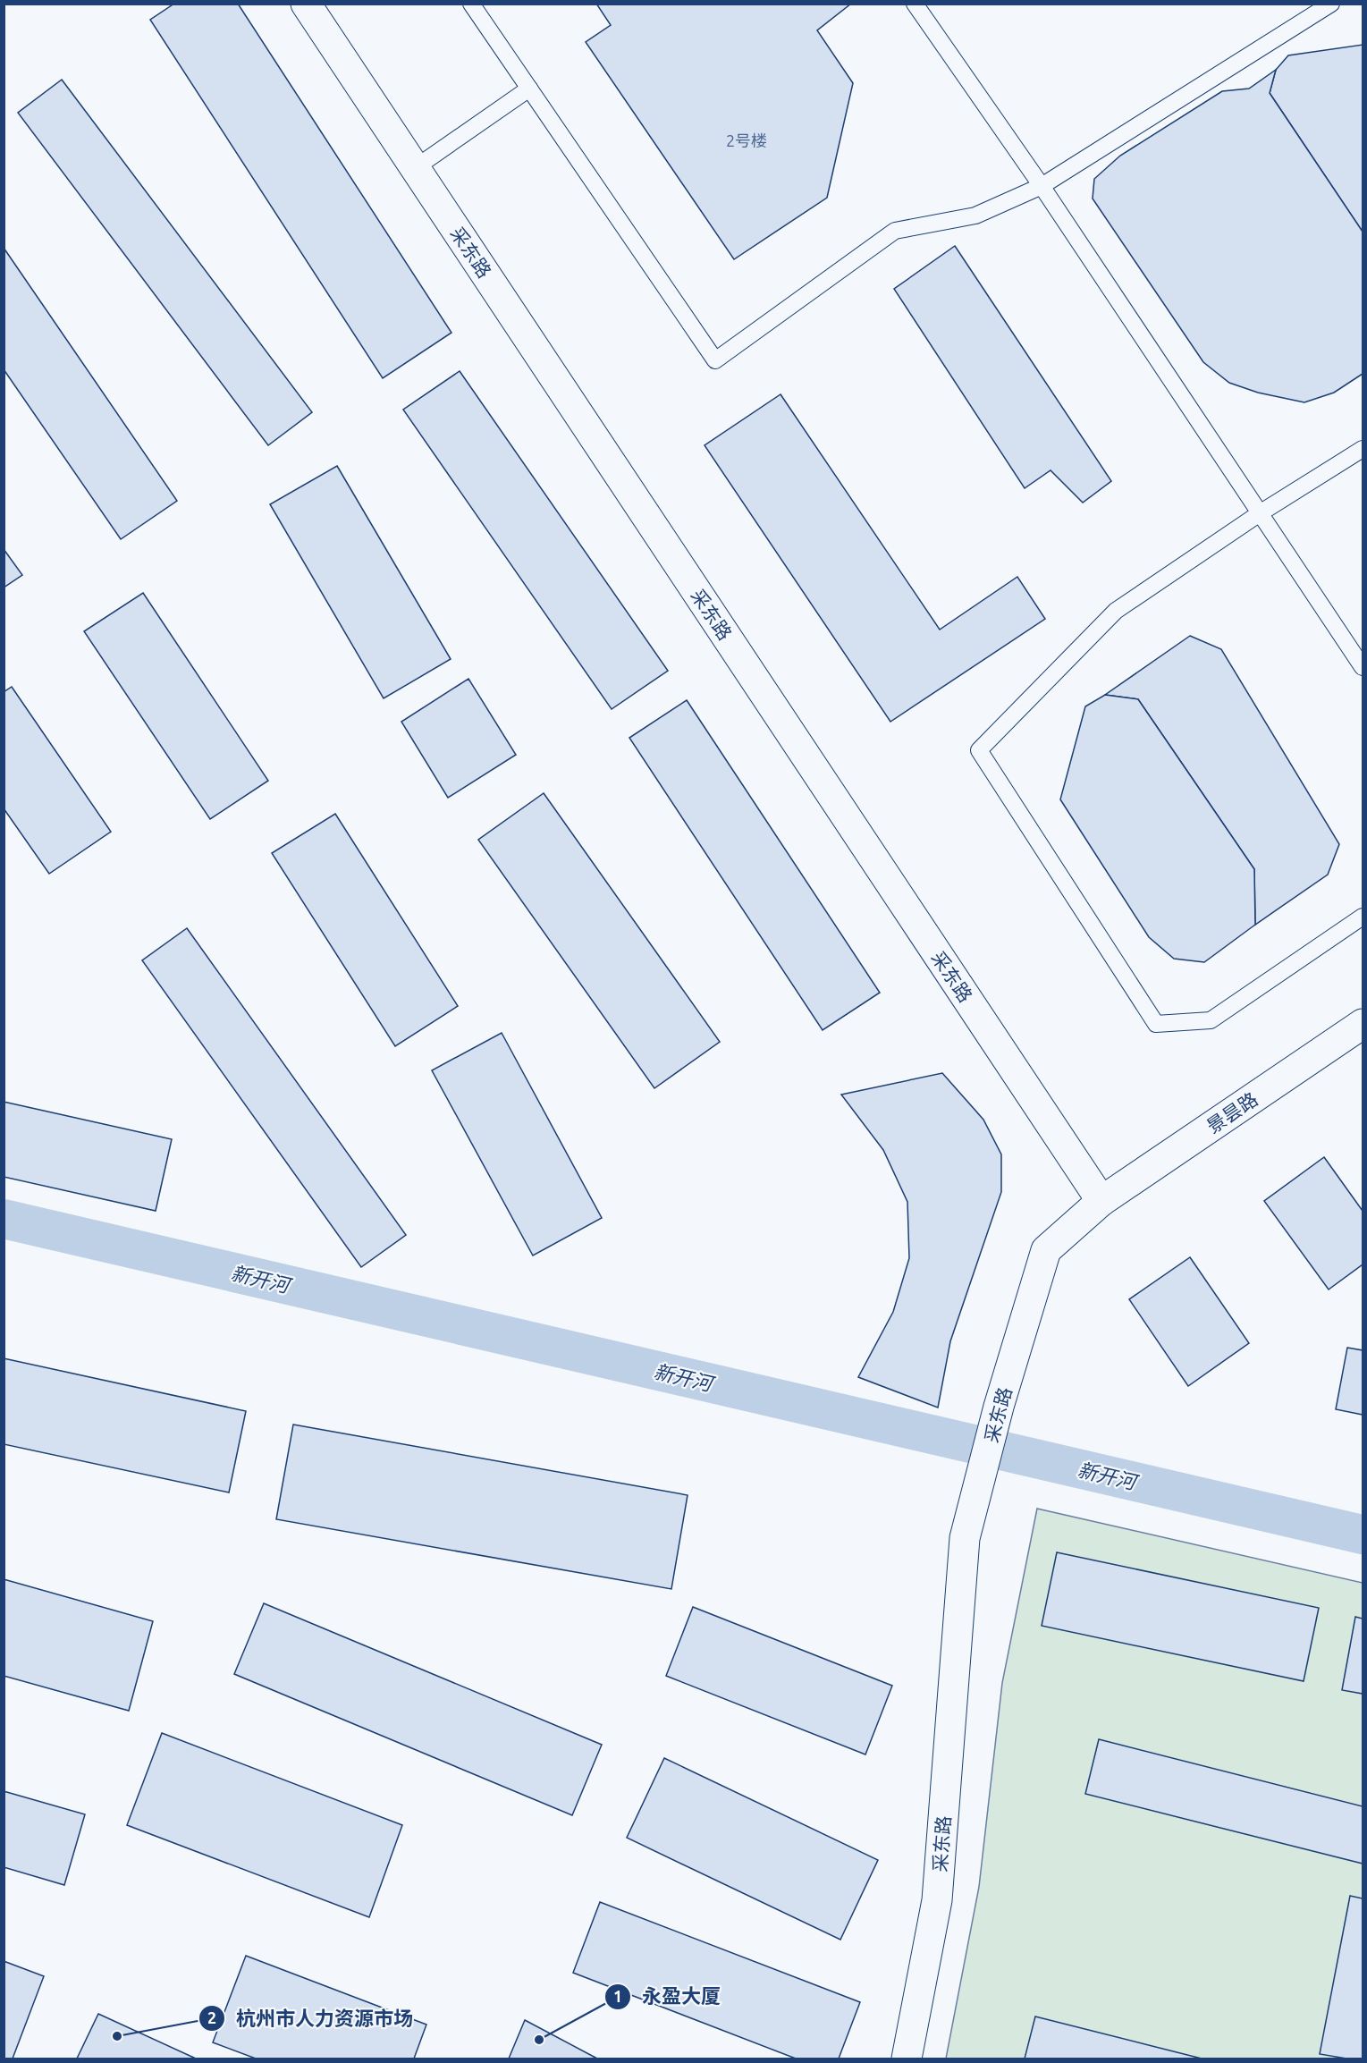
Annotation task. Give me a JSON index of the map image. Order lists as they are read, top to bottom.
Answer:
{
  "streets": {
    "street": ["采东路", "景昙路"]
  },
  "crossings": [
    ["采东路", "景昙路"]
  ],
  "water": ["新开河"],
  "places": ["杭州市人力资源市场", "永盈大厦"],
  "house_numbers": ["2号楼"]
}
